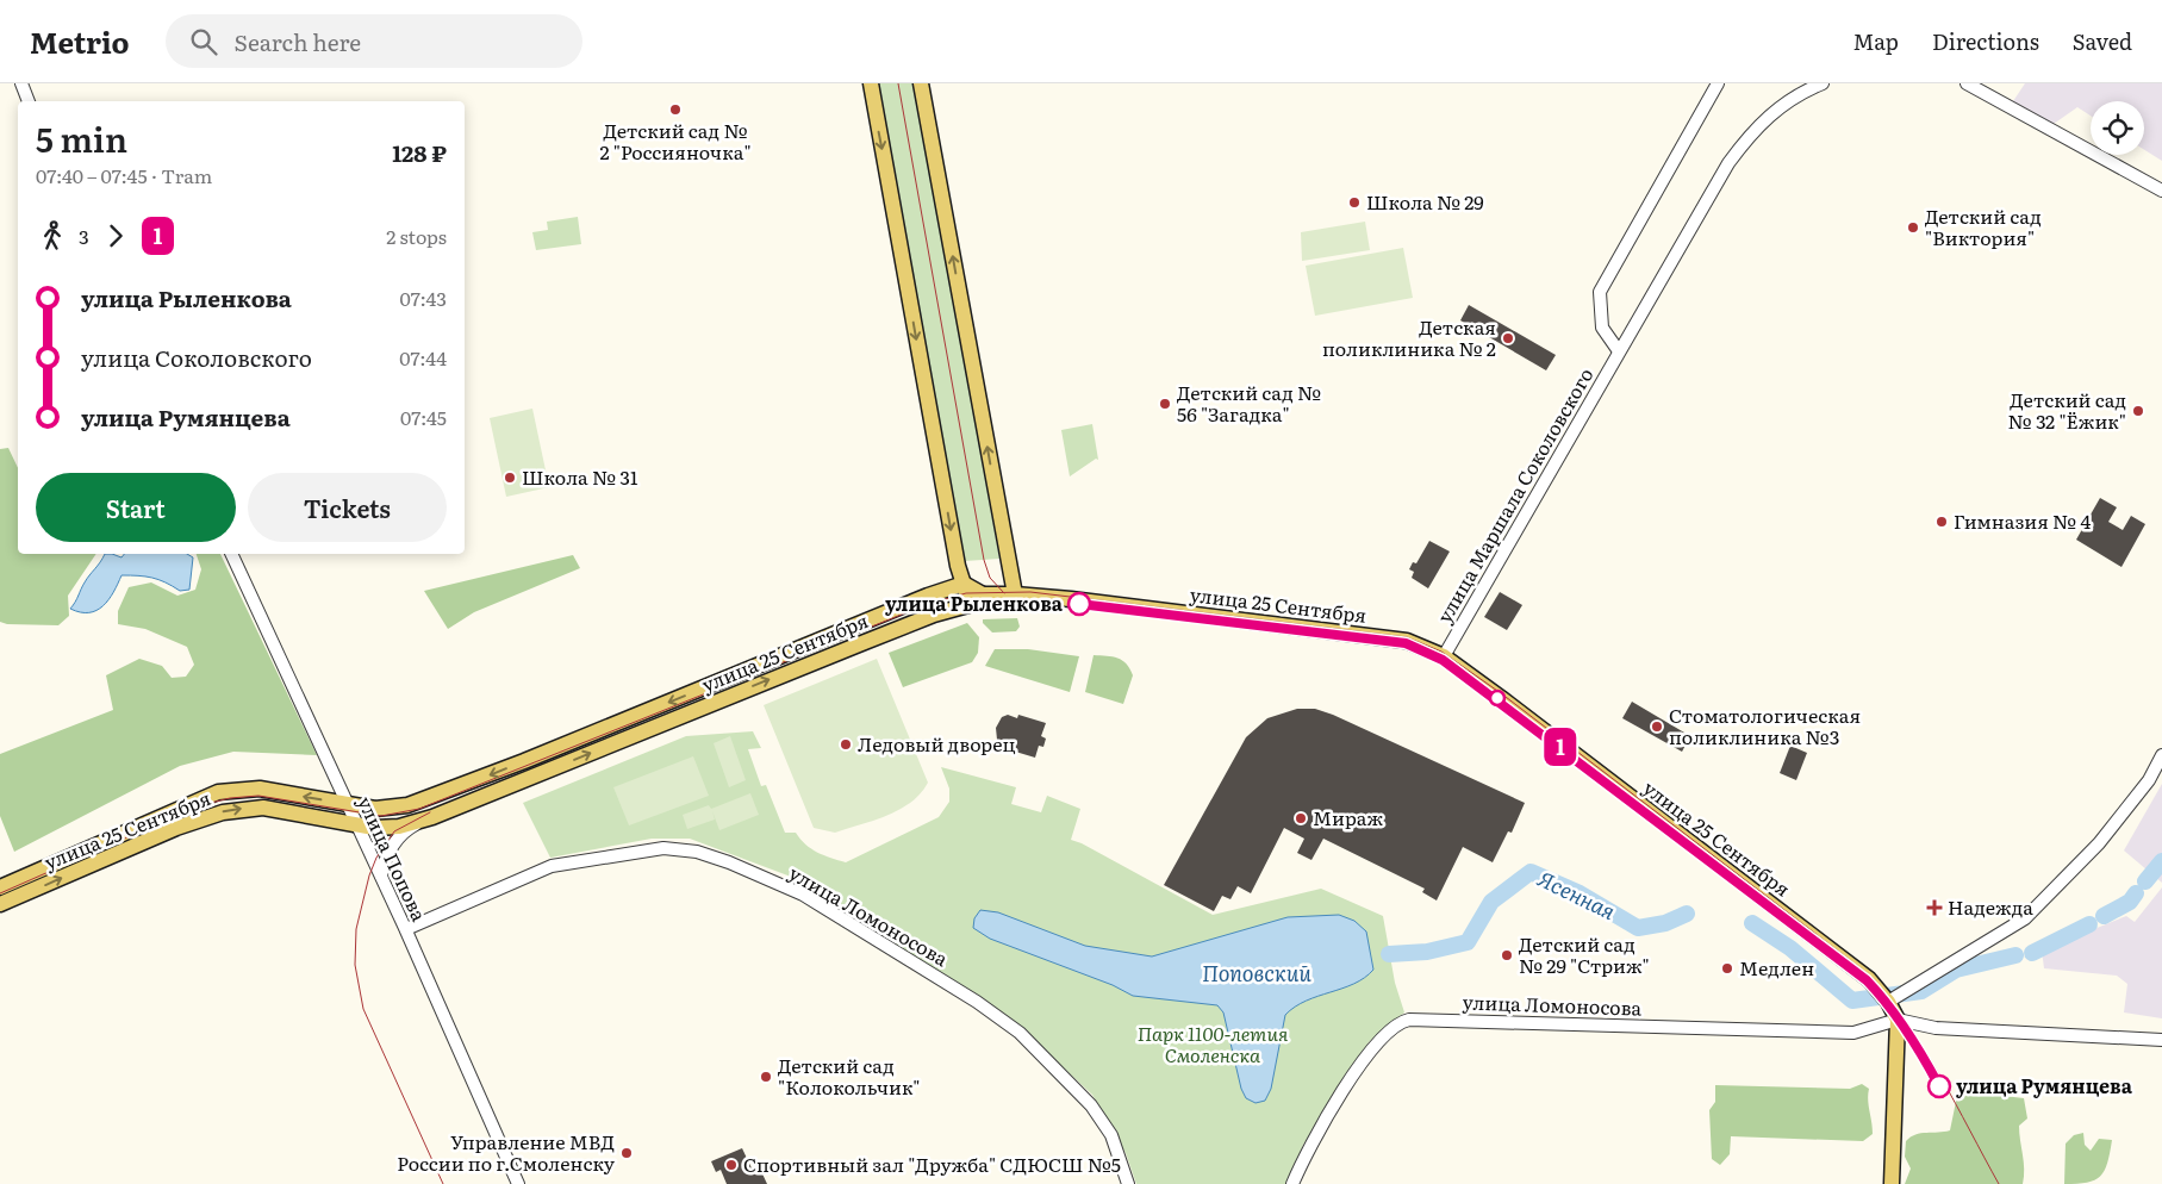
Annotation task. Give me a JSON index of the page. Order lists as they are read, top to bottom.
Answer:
{
  "streets": {
    "main road": ["улица 25 Сентября"],
    "street": ["улица Маршала Соколовского", "улица Попова", "улица Ломоносова"]
  },
  "crossings": [
    ["улица Маршала Соколовского", "улица 25 Сентября"],
    ["улица 25 Сентября", "улица Попова"],
    ["улица Попова", "улица Ломоносова"]
  ],
  "water": ["Ясенная", "Поповский"],
  "parks": ["Парк 1100-летия Смоленска"],
  "places": {
    "other": [
      "Детский сад № 2 \"Россияночка\"",
      "Школа № 29",
      "Детский сад \"Виктория\"",
      "Детская поликлиника № 2",
      "Детский сад № 56 \"Загадка\"",
      "Детский сад № 32 \"Ёжик\"",
      "Школа № 31",
      "Гимназия № 4",
      "улица Рыленкова",
      "Стоматологическая поликлиника №3",
      "Ледовый дворец",
      "Мираж",
      "Детский сад № 29 \"Стриж\"",
      "Медлен",
      "Детский сад \"Колокольчик\"",
      "улица Румянцева",
      "Управление МВД России по г.Смоленску",
      "Спортивный зал \"Дружба\" СДЮСШ №5"
    ],
    "health": ["Надежда"]
  },
  "lines": ["tram line 1"],
  "page": {
    "header": "Metrio",
    "search": "Search here",
    "nav": ["Map", "Directions", "Saved"],
    "on_map": "1",
    "heading": ["5 min", "07:40 – 07:45 · Tram", "128 ₽"],
    "legs": ["3", "1", "2 stops"],
    "list": [
      {
        "name": "улица Рыленкова",
        "value": "07:43"
      },
      {
        "name": "улица Соколовского",
        "value": "07:44"
      },
      {
        "name": "улица Румянцева",
        "value": "07:45"
      }
    ],
    "buttons": ["Start", "Tickets"]
  }
}
